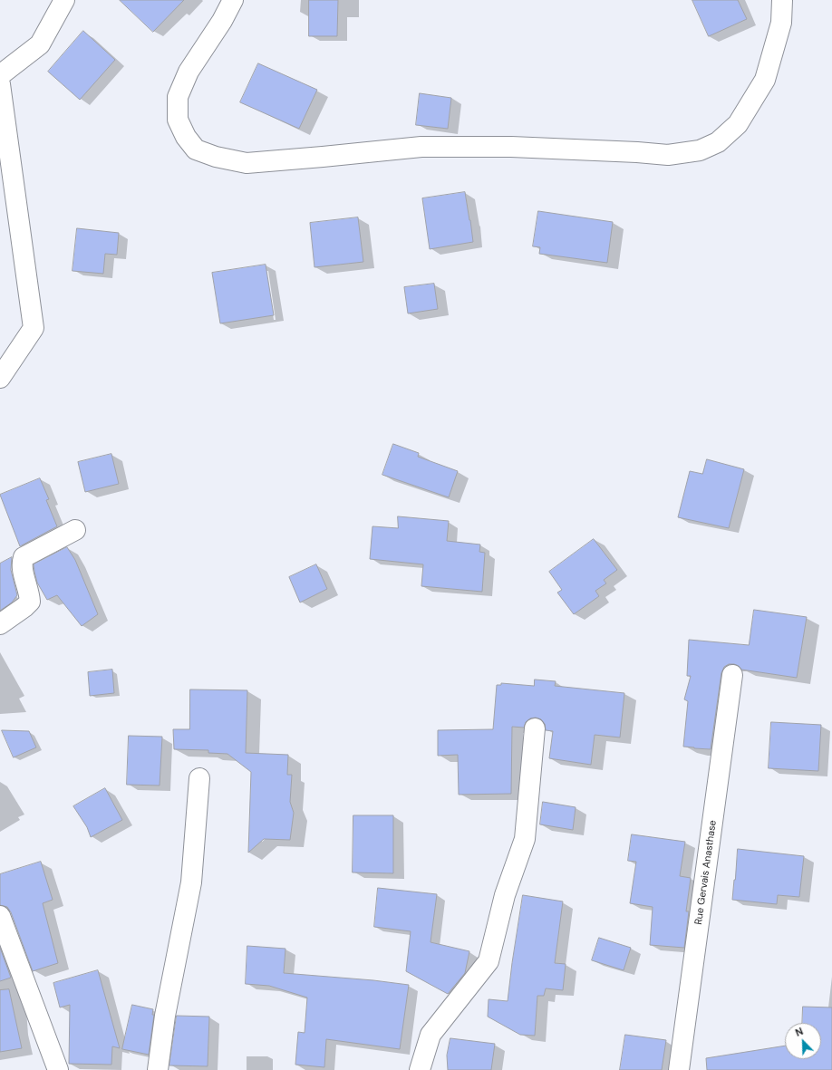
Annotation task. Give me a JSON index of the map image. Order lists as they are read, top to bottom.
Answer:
{
  "streets": {
    "street": ["Rue Gervais Anasthase"]
  },
  "north": "top left"
}
